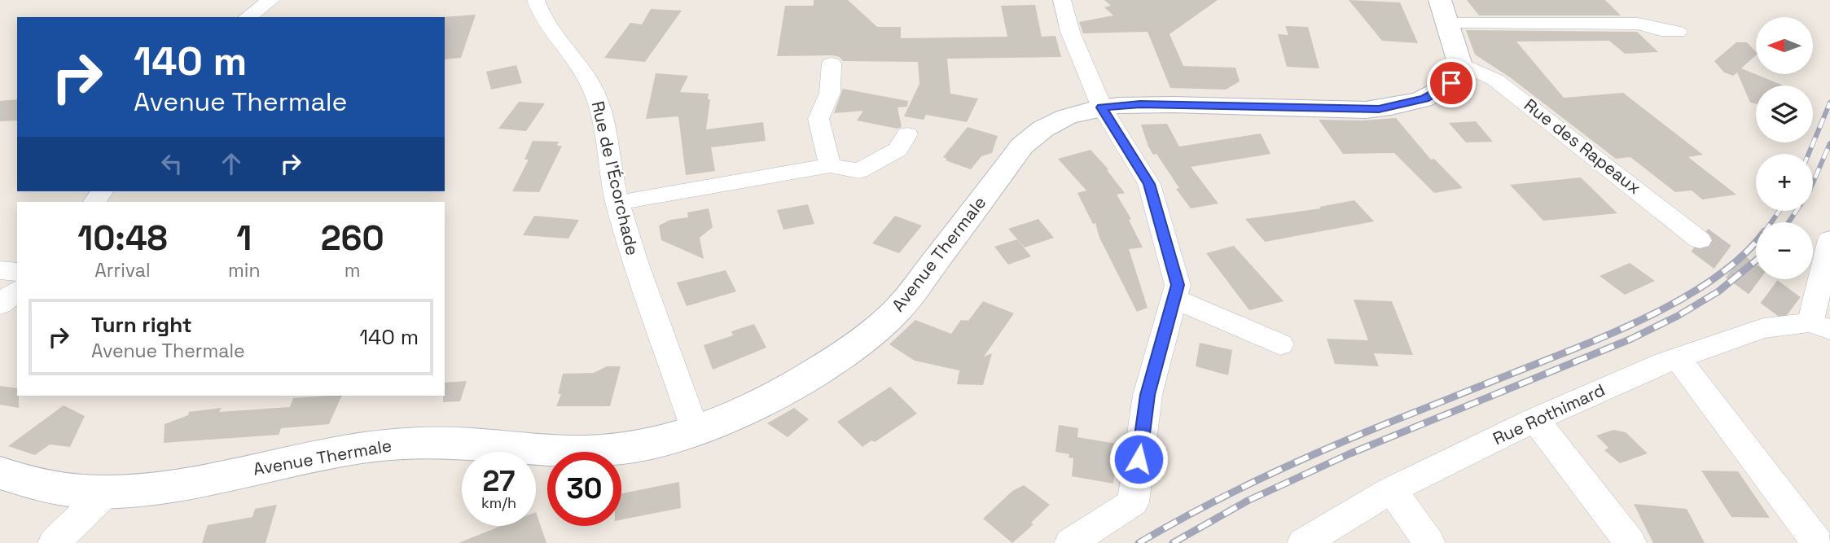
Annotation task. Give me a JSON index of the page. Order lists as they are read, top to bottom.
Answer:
{
  "streets": {
    "main road": ["Avenue Thermale"],
    "street": ["Rue des Rapeaux", "Rue de l'Écorchade", "Rue Rothimard"]
  },
  "crossings": [
    ["Rue des Rapeaux", "Avenue Thermale"],
    ["Rue de l'Écorchade", "Avenue Thermale"]
  ],
  "north": "left",
  "page": {
    "map_buttons": ["+", "−"],
    "turn": ["140 m", "Avenue Thermale"],
    "eta": [
      "10:48",
      "Arrival",
      "1",
      "min",
      "260",
      "m"
    ],
    "list": [
      {
        "name": "Turn right",
        "note": "Avenue Thermale",
        "value": "140 m"
      }
    ],
    "speed": "27 km/h",
    "limit": "30"
  }
}
